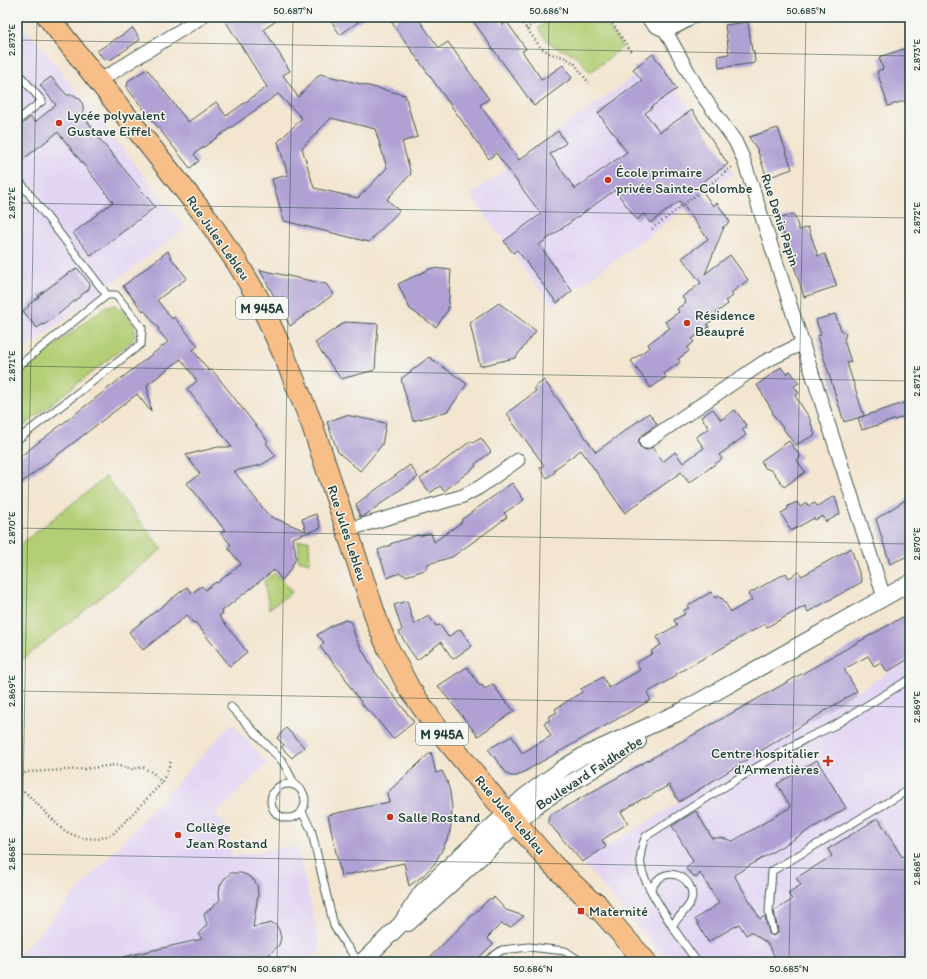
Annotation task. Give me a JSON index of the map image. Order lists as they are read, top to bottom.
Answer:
{
  "streets": {
    "main road": ["Rue Jules Lebleu", "M 945A"],
    "street": ["Rue Denis Papin", "Boulevard Faidherbe"]
  },
  "crossings": [
    ["Rue Denis Papin", "Boulevard Faidherbe"],
    ["Rue Jules Lebleu", "Boulevard Faidherbe"]
  ],
  "places": {
    "other": [
      "Lycée polyvalent Gustave Eiffel",
      "École primaire privée Sainte-Colombe",
      "Résidence Beaupré",
      "Salle Rostand",
      "Collège Jean Rostand"
    ],
    "health": ["Centre hospitalier d'Armentières"],
    "transit": ["Maternité"]
  },
  "coordinates": [
    "50.687°N",
    "50.686°N",
    "50.685°N",
    "2.873°E",
    "2.872°E",
    "2.871°E",
    "2.870°E",
    "2.869°E",
    "2.868°E"
  ]
}
